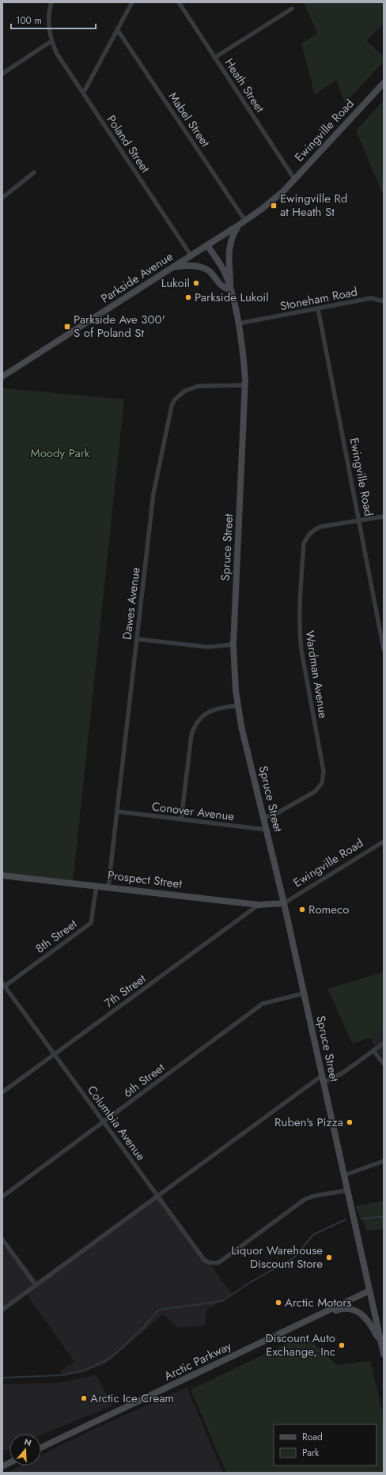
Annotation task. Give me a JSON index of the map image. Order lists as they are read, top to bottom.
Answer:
{
  "streets": {
    "street": [
      "Heath Street",
      "Mabel Street",
      "Ewingville Road",
      "Poland Street",
      "Parkside Avenue",
      "Stoneham Road",
      "Spruce Street",
      "Dawes Avenue",
      "Wardman Avenue",
      "Conover Avenue",
      "Prospect Street",
      "8th Street",
      "7th Street",
      "6th Street",
      "Columbia Avenue",
      "Arctic Parkway"
    ]
  },
  "crossings": [
    ["Heath Street", "Ewingville Road"],
    ["Mabel Street", "Parkside Avenue"],
    ["Ewingville Road", "Parkside Avenue"],
    ["Ewingville Road", "Stoneham Road"],
    ["Ewingville Road", "Spruce Street"],
    ["Ewingville Road", "Wardman Avenue"],
    ["Ewingville Road", "Prospect Street"],
    ["Poland Street", "Parkside Avenue"],
    ["Parkside Avenue", "Spruce Street"],
    ["Stoneham Road", "Spruce Street"],
    ["Spruce Street", "Dawes Avenue"],
    ["Spruce Street", "Wardman Avenue"],
    ["Spruce Street", "Conover Avenue"],
    ["Spruce Street", "Prospect Street"],
    ["Spruce Street", "6th Street"],
    ["Spruce Street", "Columbia Avenue"],
    ["Spruce Street", "Arctic Parkway"],
    ["Dawes Avenue", "Conover Avenue"],
    ["Dawes Avenue", "Prospect Street"],
    ["Prospect Street", "8th Street"],
    ["Prospect Street", "7th Street"],
    ["8th Street", "Columbia Avenue"],
    ["7th Street", "Columbia Avenue"],
    ["6th Street", "Columbia Avenue"]
  ],
  "parks": ["Moody Park"],
  "places": {
    "transit": ["Ewingville Rd at Heath St", "Parkside Ave 300' S of Poland St"],
    "other": [
      "Lukoil",
      "Parkside Lukoil",
      "Romeco",
      "Ruben's Pizza",
      "Liquor Warehouse Discount Store",
      "Arctic Motors",
      "Discount Auto Exchange, Inc",
      "Arctic Ice Cream"
    ]
  },
  "legend": ["Road", "Park"],
  "scale_bar": "100 m",
  "north": "top"
}
